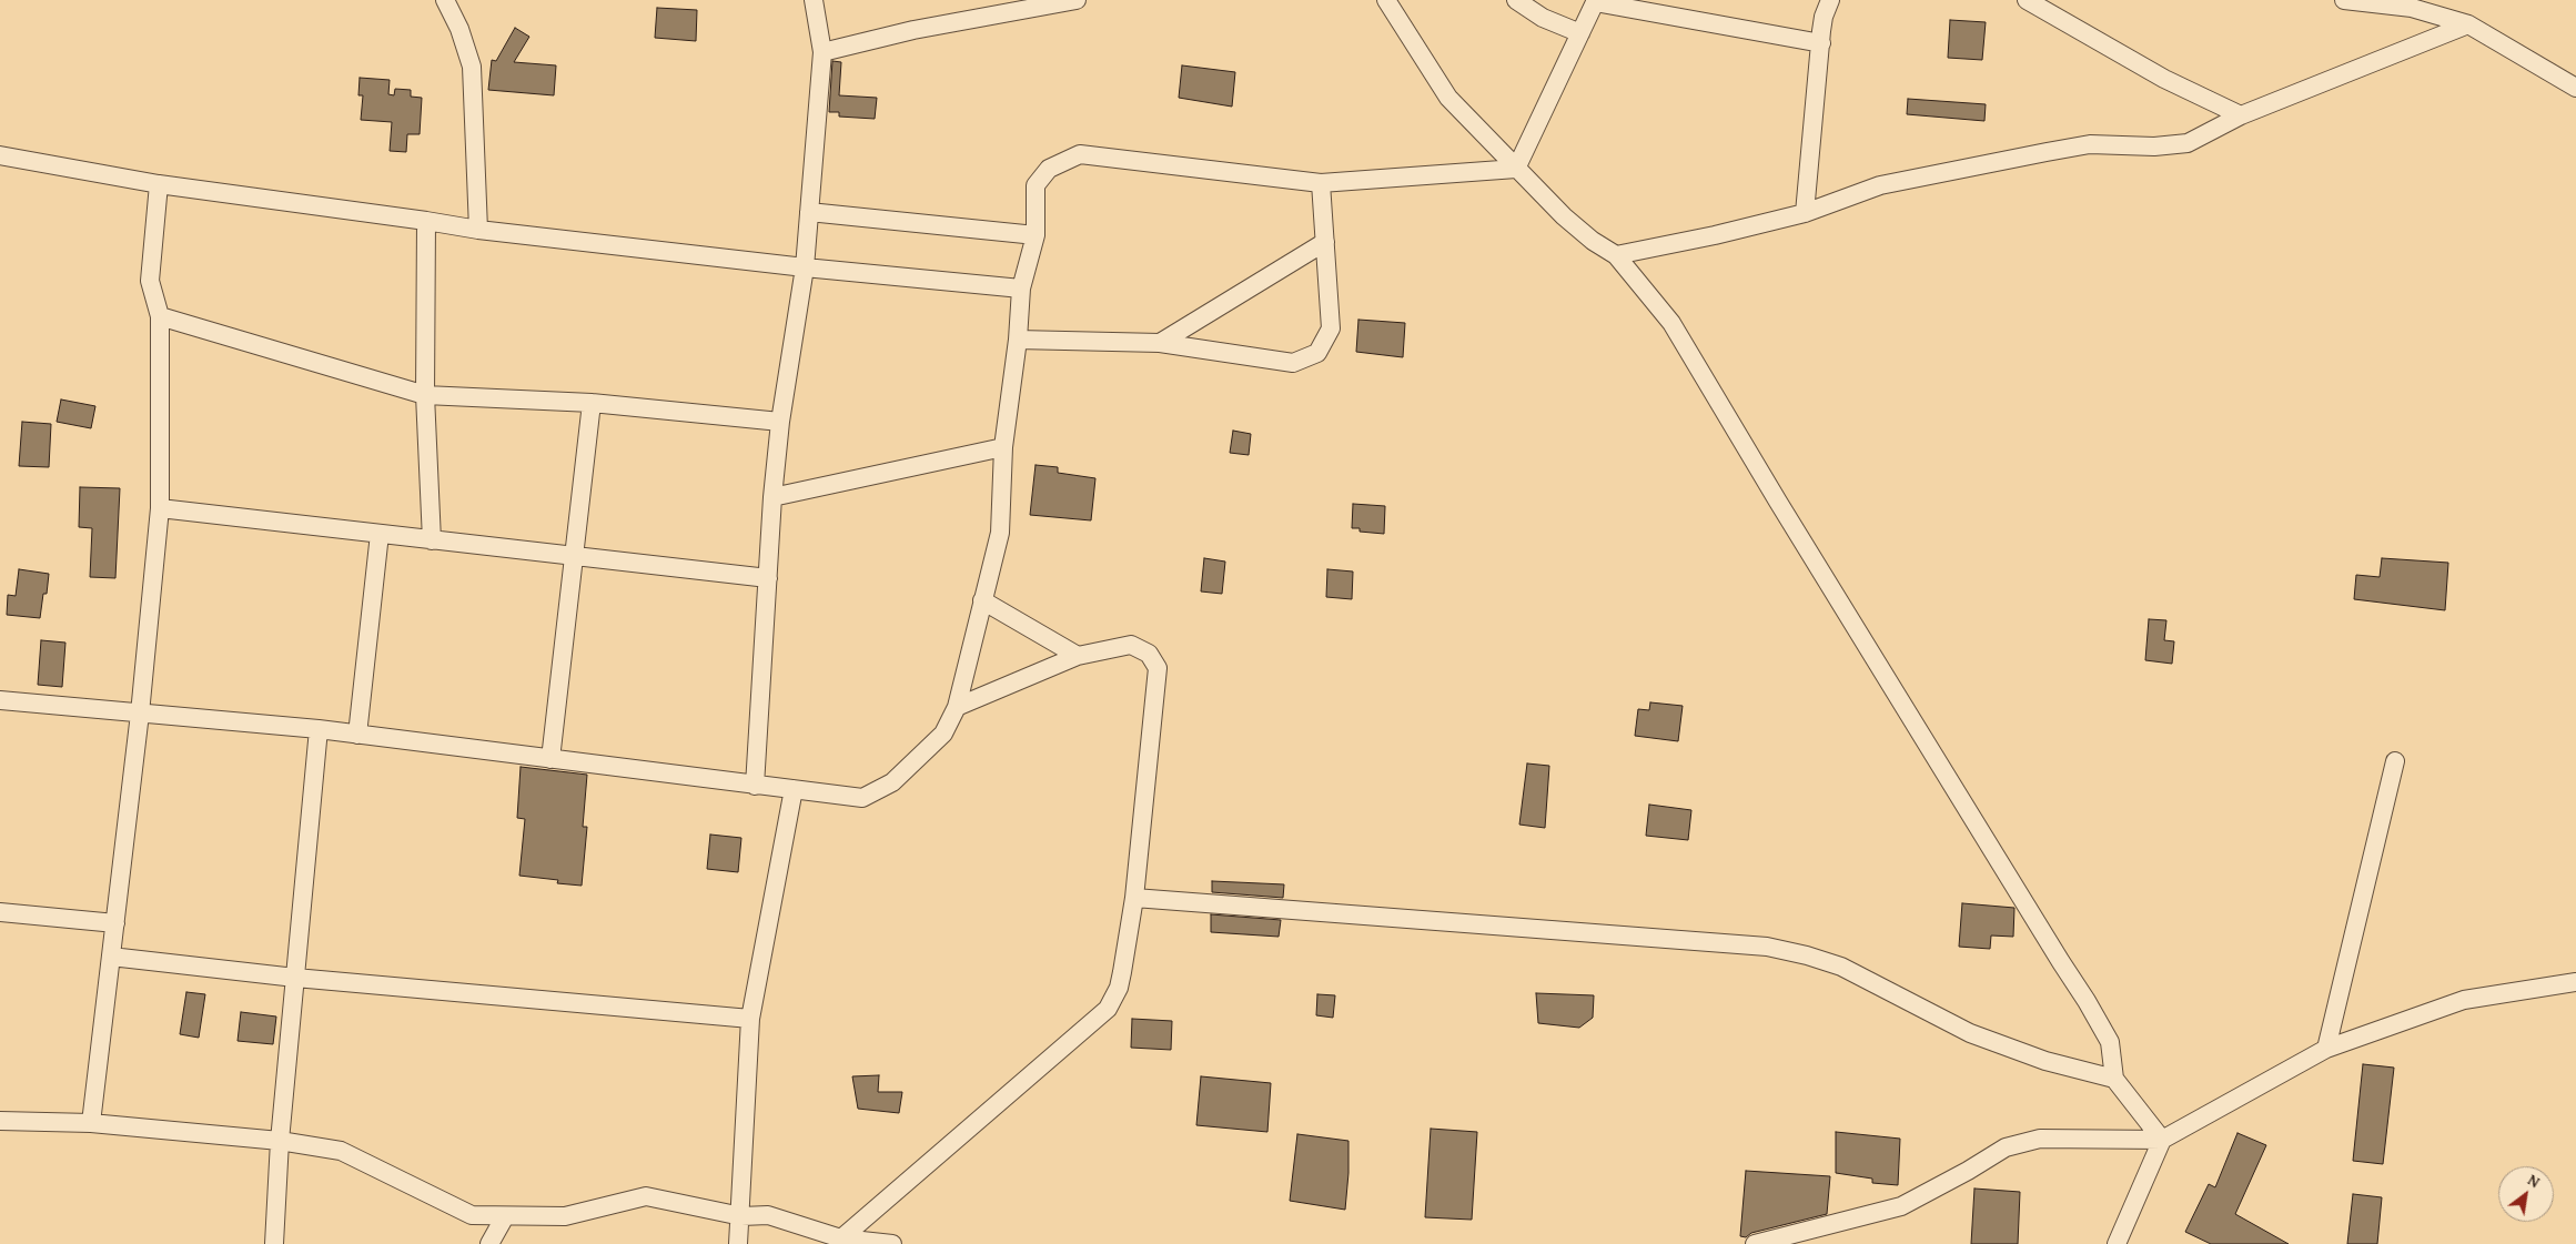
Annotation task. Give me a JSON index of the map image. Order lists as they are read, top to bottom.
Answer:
{
  "north": "top right"
}
